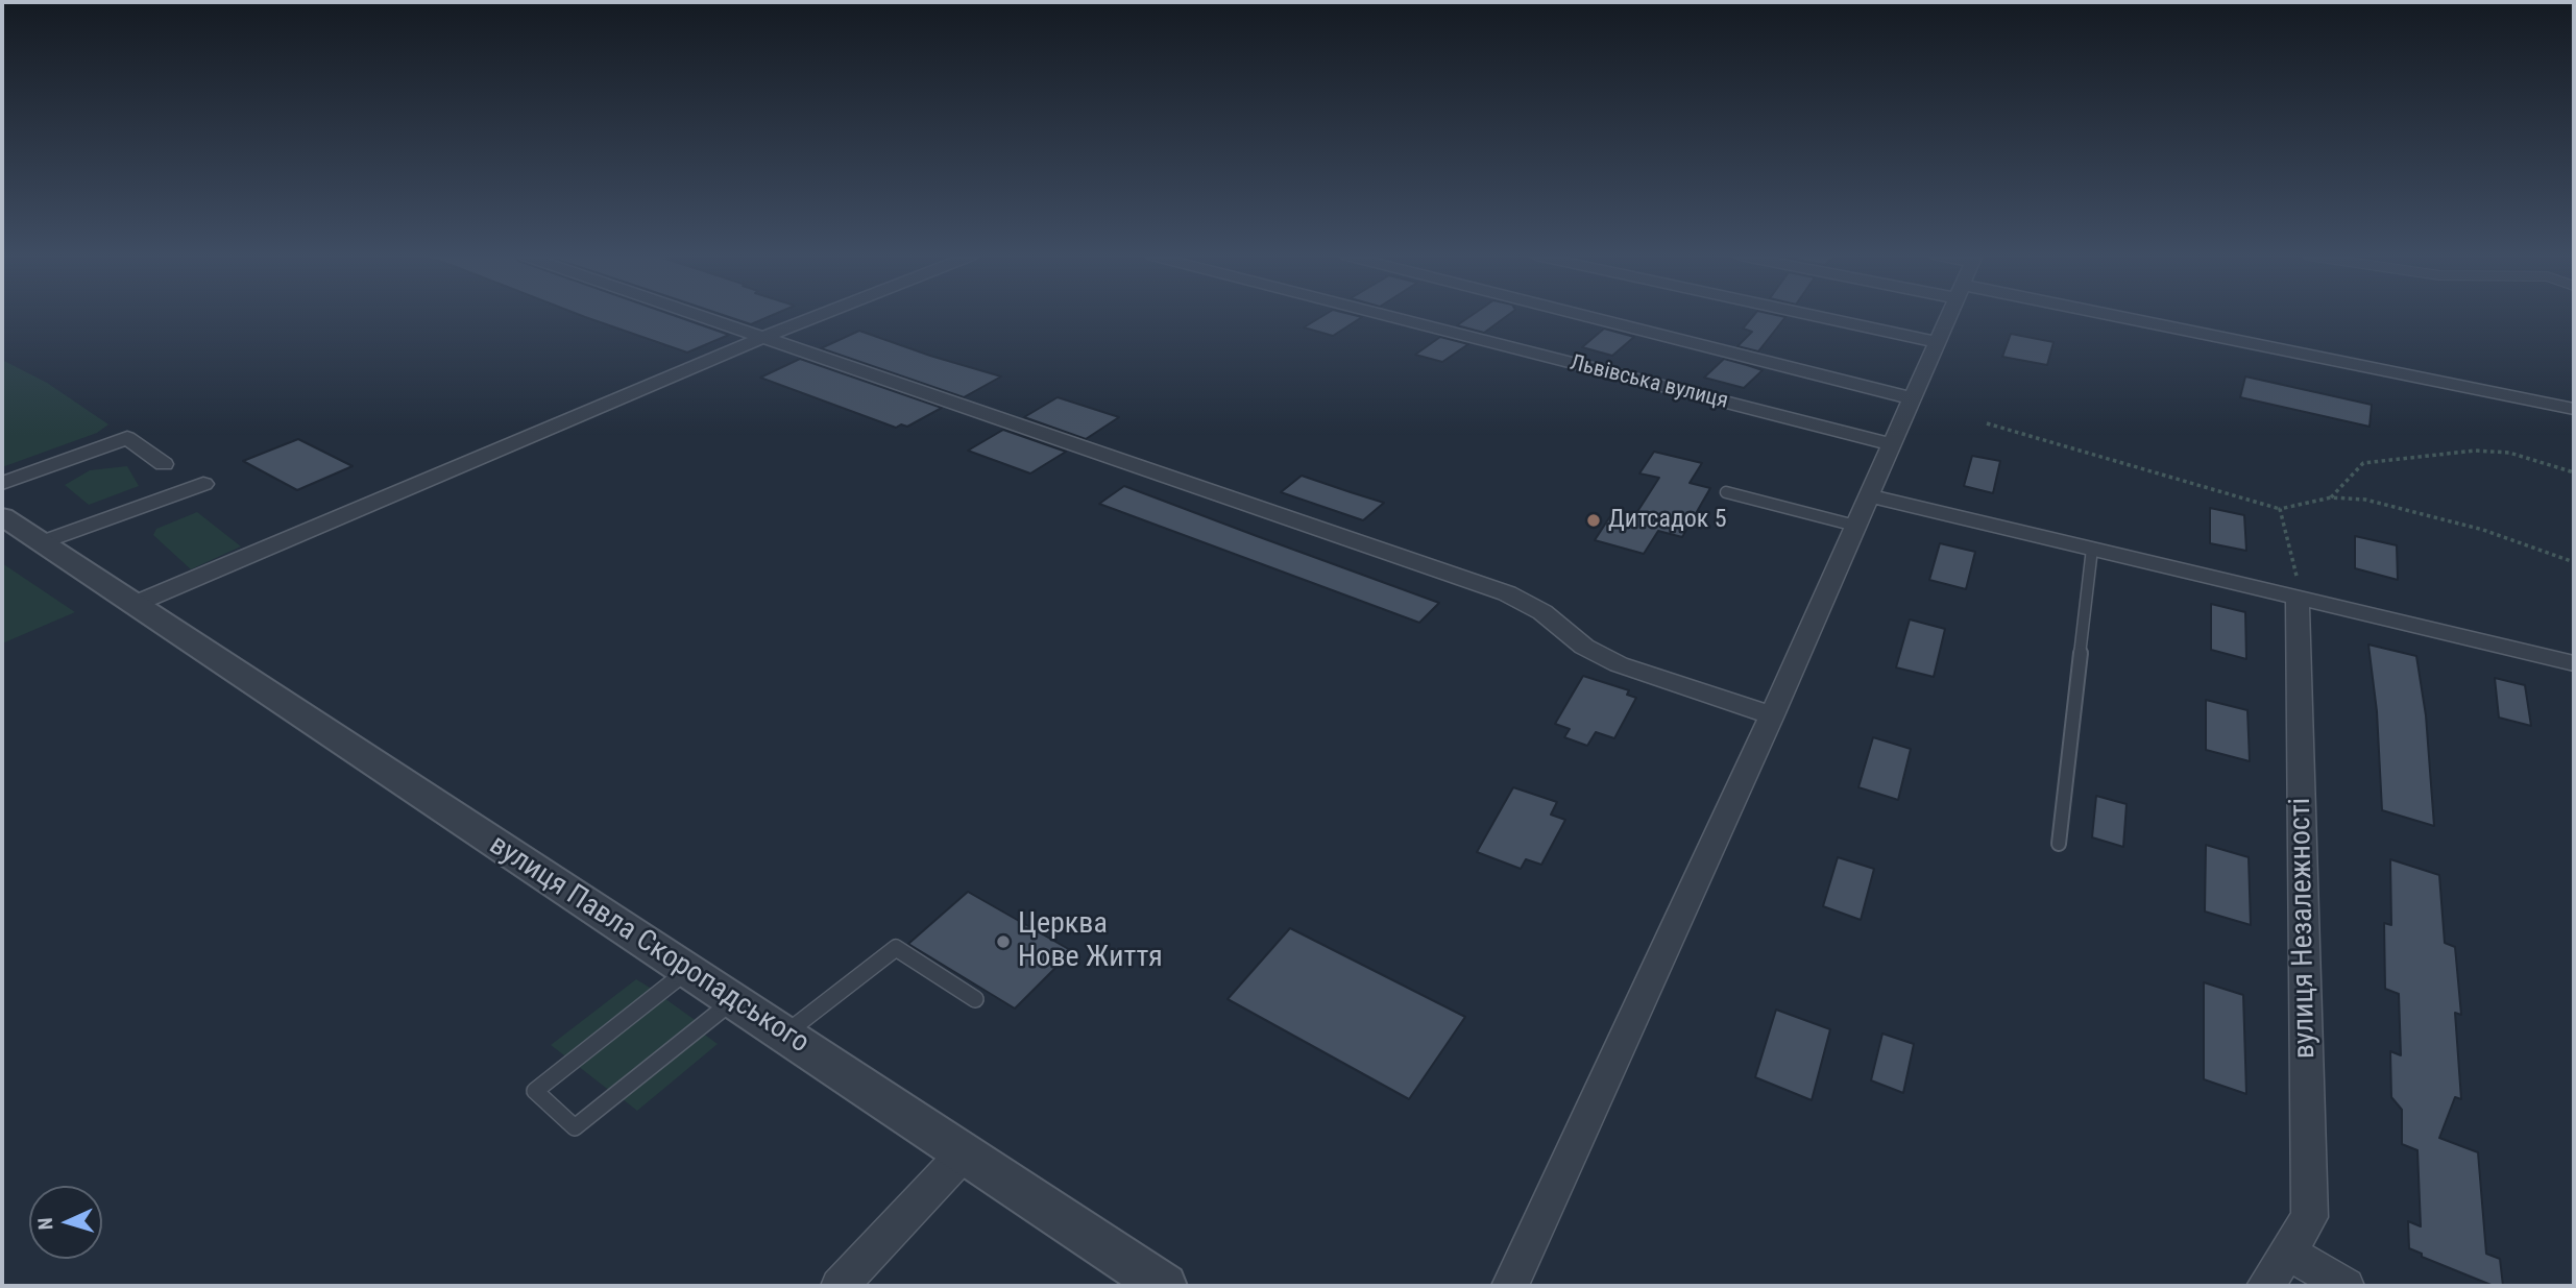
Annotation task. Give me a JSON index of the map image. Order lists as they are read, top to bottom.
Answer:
{
  "streets": {
    "street": ["Львівська вулиця", "вулиця Незалежності", "вулиця Павла Скоропадського"]
  },
  "places": ["Дитсадок 5", "Церква Нове Життя"],
  "north": "left"
}
